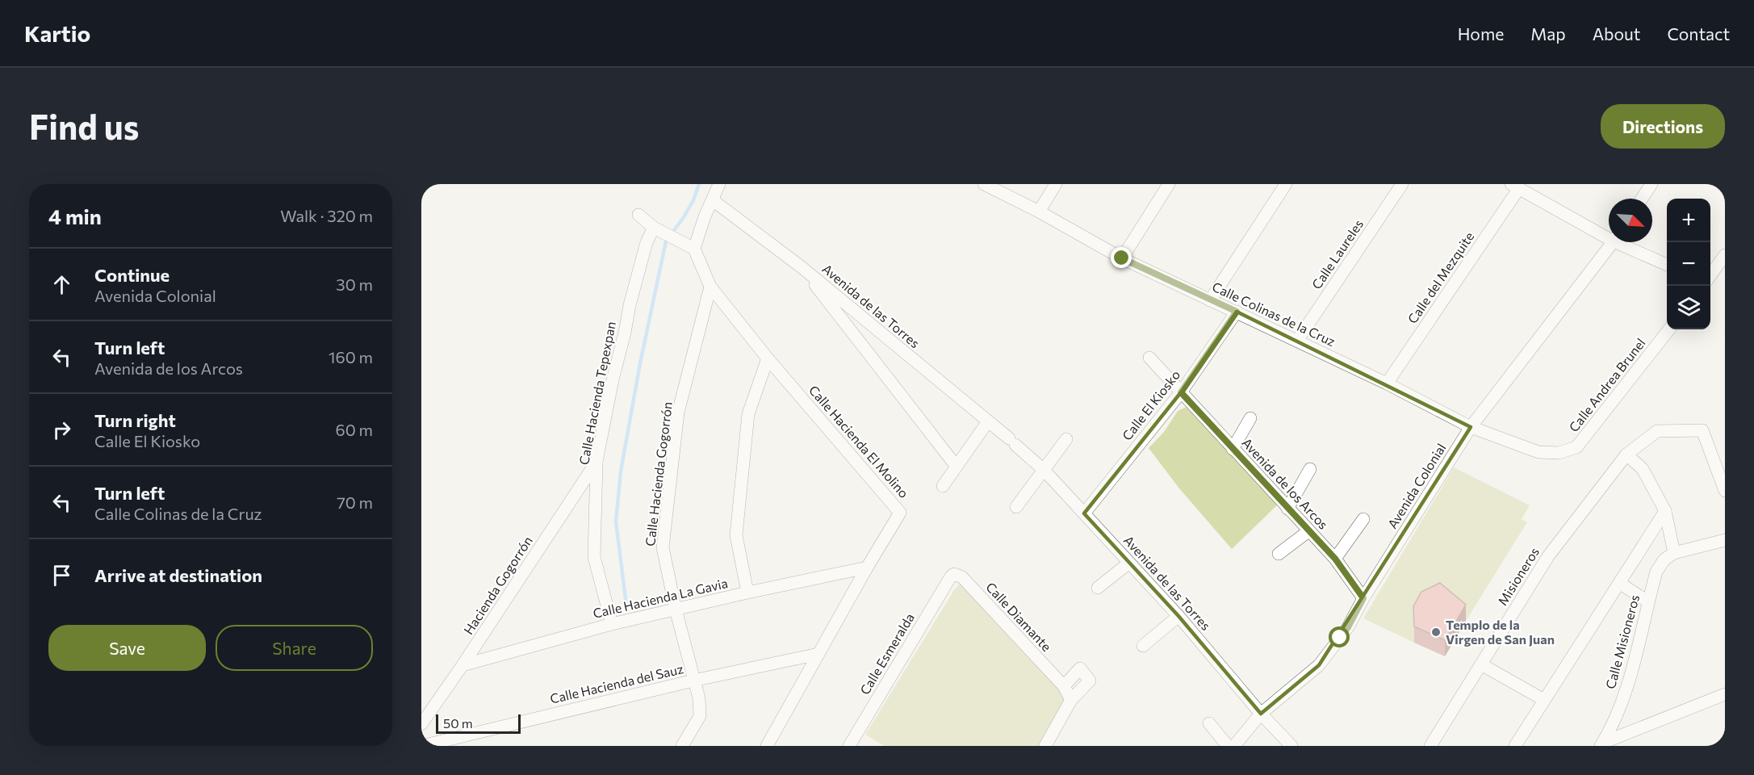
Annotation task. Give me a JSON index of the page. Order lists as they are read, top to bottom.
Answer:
{
  "streets": {
    "street": [
      "Calle Laureles",
      "Calle del Mezquite",
      "Avenida de las Torres",
      "Calle Colinas de la Cruz",
      "Calle Andrea Brunel",
      "Calle Hacienda Tepexpan",
      "Calle El Kiosko",
      "Calle Hacienda El Molino",
      "Calle Hacienda Gogorrón",
      "Avenida de los Arcos",
      "Avenida Colonial",
      "Misioneros",
      "Hacienda Gogorrón",
      "Calle Hacienda La Gavia",
      "Calle Diamante",
      "Calle Misioneros",
      "Calle Esmeralda",
      "Calle Hacienda del Sauz"
    ]
  },
  "crossings": [
    ["Calle Laureles", "Calle Colinas de la Cruz"],
    ["Calle del Mezquite", "Calle Colinas de la Cruz"],
    ["Avenida de las Torres", "Calle El Kiosko"],
    ["Avenida de las Torres", "Avenida Colonial"],
    ["Calle Colinas de la Cruz", "Calle Andrea Brunel"],
    ["Calle Colinas de la Cruz", "Calle El Kiosko"],
    ["Calle Colinas de la Cruz", "Avenida Colonial"],
    ["Calle Hacienda Tepexpan", "Hacienda Gogorrón"],
    ["Calle Hacienda Tepexpan", "Calle Hacienda La Gavia"],
    ["Calle El Kiosko", "Avenida de los Arcos"],
    ["Calle Hacienda El Molino", "Calle Hacienda Gogorrón"],
    ["Calle Hacienda El Molino", "Calle Hacienda La Gavia"],
    ["Calle Hacienda El Molino", "Calle Hacienda del Sauz"],
    ["Calle Hacienda Gogorrón", "Calle Hacienda La Gavia"],
    ["Calle Hacienda Gogorrón", "Calle Hacienda del Sauz"],
    ["Avenida de los Arcos", "Avenida Colonial"],
    ["Hacienda Gogorrón", "Calle Hacienda La Gavia"],
    ["Calle Diamante", "Calle Esmeralda"]
  ],
  "places": ["Templo de la Virgen de San Juan"],
  "scale_bar": "50 m",
  "north": "bottom right",
  "page": {
    "header": "Kartio",
    "nav": [
      "Home",
      "Map",
      "About",
      "Contact"
    ],
    "buttons": [
      "Directions",
      ["Save", "Share"]
    ],
    "title": "Find us",
    "heading": ["4 min", "Walk · 320 m"],
    "map_buttons": ["+", "−"],
    "list": [
      ["Continue", "Avenida Colonial", "30 m"],
      ["Turn left", "Avenida de los Arcos", "160 m"],
      ["Turn right", "Calle El Kiosko", "60 m"],
      ["Turn left", "Calle Colinas de la Cruz", "70 m"],
      "Arrive at destination"
    ],
    "scale": "50 m"
  }
}
